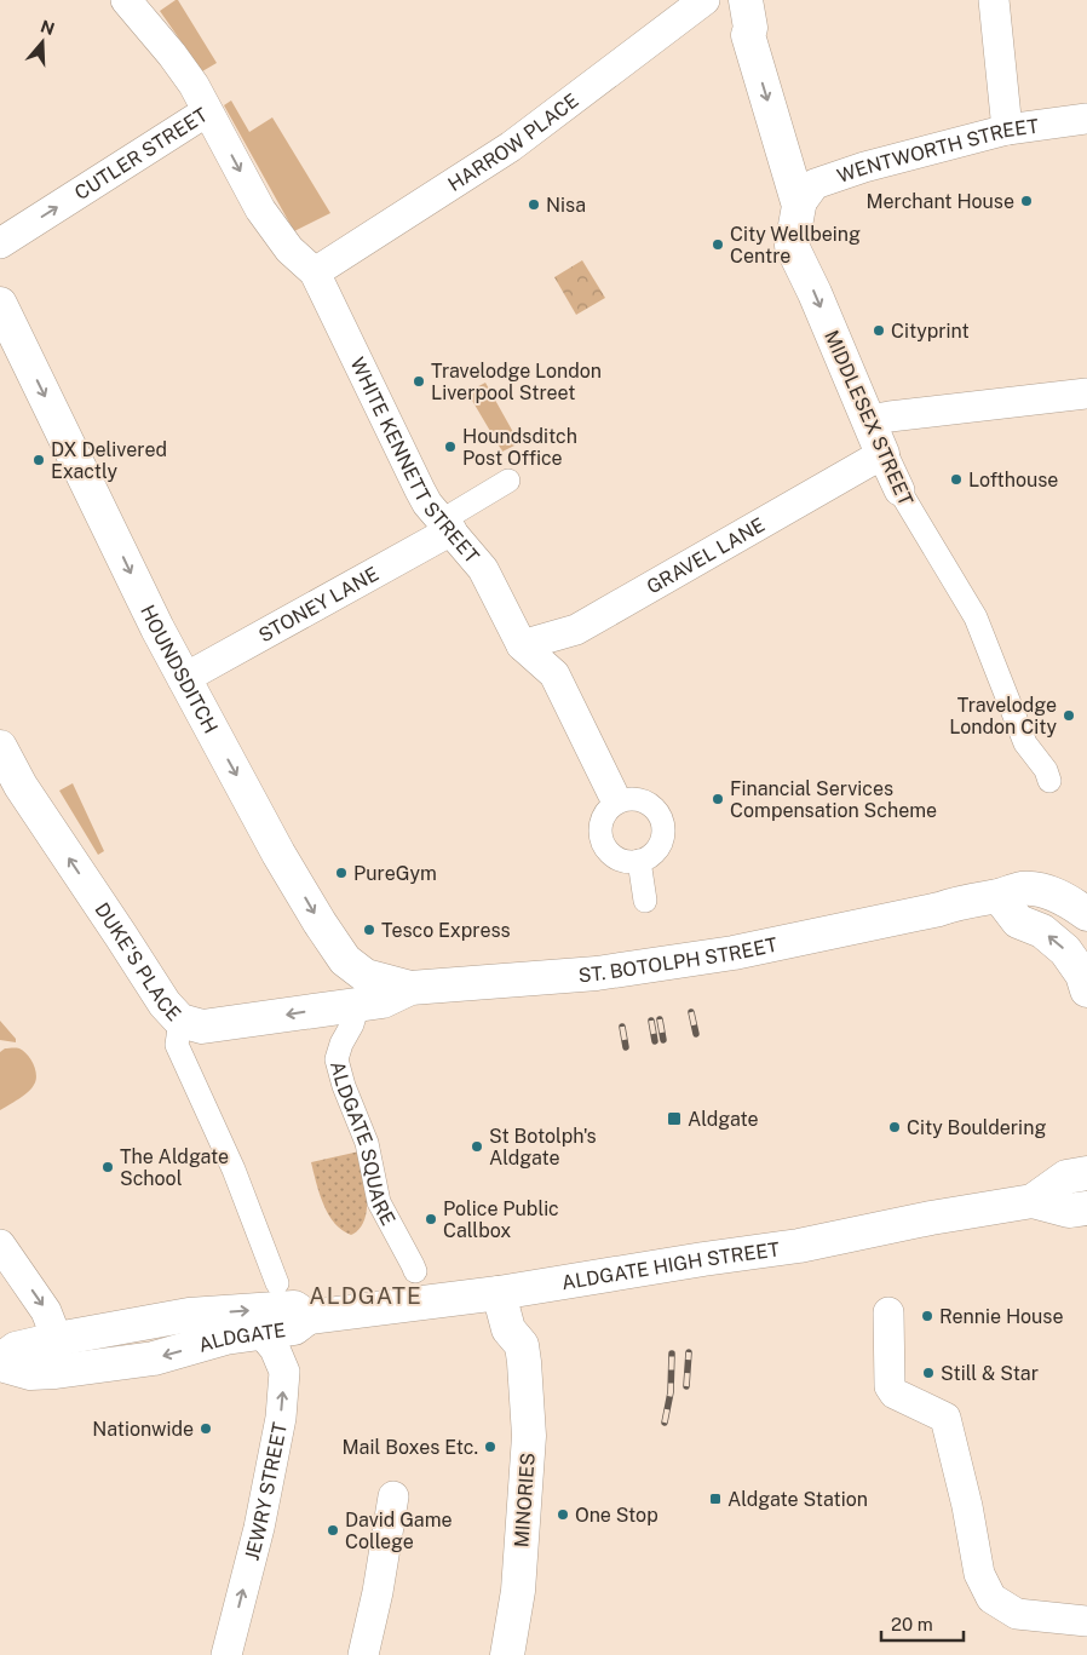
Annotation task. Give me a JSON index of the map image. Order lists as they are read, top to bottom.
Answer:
{
  "streets": {
    "street": [
      "HARROW PLACE",
      "WENTWORTH STREET",
      "CUTLER STREET",
      "MIDDLESEX STREET",
      "WHITE KENNETT STREET",
      "GRAVEL LANE",
      "STONEY LANE",
      "HOUNDSDITCH",
      "ST. BOTOLPH STREET",
      "DUKE'S PLACE",
      "ALDGATE SQUARE",
      "ALDGATE HIGH STREET",
      "ALDGATE",
      "JEWRY STREET",
      "MINORIES"
    ]
  },
  "crossings": [
    ["HARROW PLACE", "CUTLER STREET"],
    ["HARROW PLACE", "WHITE KENNETT STREET"],
    ["WENTWORTH STREET", "MIDDLESEX STREET"],
    ["CUTLER STREET", "WHITE KENNETT STREET"],
    ["MIDDLESEX STREET", "GRAVEL LANE"],
    ["WHITE KENNETT STREET", "GRAVEL LANE"],
    ["WHITE KENNETT STREET", "STONEY LANE"],
    ["STONEY LANE", "HOUNDSDITCH"],
    ["HOUNDSDITCH", "ST. BOTOLPH STREET"],
    ["ST. BOTOLPH STREET", "DUKE'S PLACE"],
    ["ST. BOTOLPH STREET", "ALDGATE SQUARE"],
    ["DUKE'S PLACE", "ALDGATE SQUARE"],
    ["ALDGATE HIGH STREET", "ALDGATE"],
    ["ALDGATE HIGH STREET", "MINORIES"],
    ["ALDGATE", "JEWRY STREET"]
  ],
  "one_way": ["DUKE'S PLACE"],
  "districts": ["ALDGATE"],
  "places": {
    "other": [
      "Merchant House",
      "Nisa",
      "City Wellbeing Centre",
      "Cityprint",
      "Travelodge London Liverpool Street",
      "Houndsditch Post Office",
      "DX Delivered Exactly",
      "Lofthouse",
      "Travelodge London City",
      "Financial Services Compensation Scheme",
      "PureGym",
      "Tesco Express",
      "City Bouldering",
      "St Botolph's Aldgate",
      "The Aldgate School",
      "Police Public Callbox",
      "Rennie House",
      "Still & Star",
      "Nationwide",
      "Mail Boxes Etc.",
      "One Stop",
      "David Game College"
    ],
    "transit": ["Aldgate", "Aldgate Station"]
  },
  "scale_bar": "20 m",
  "north": "top"
}
